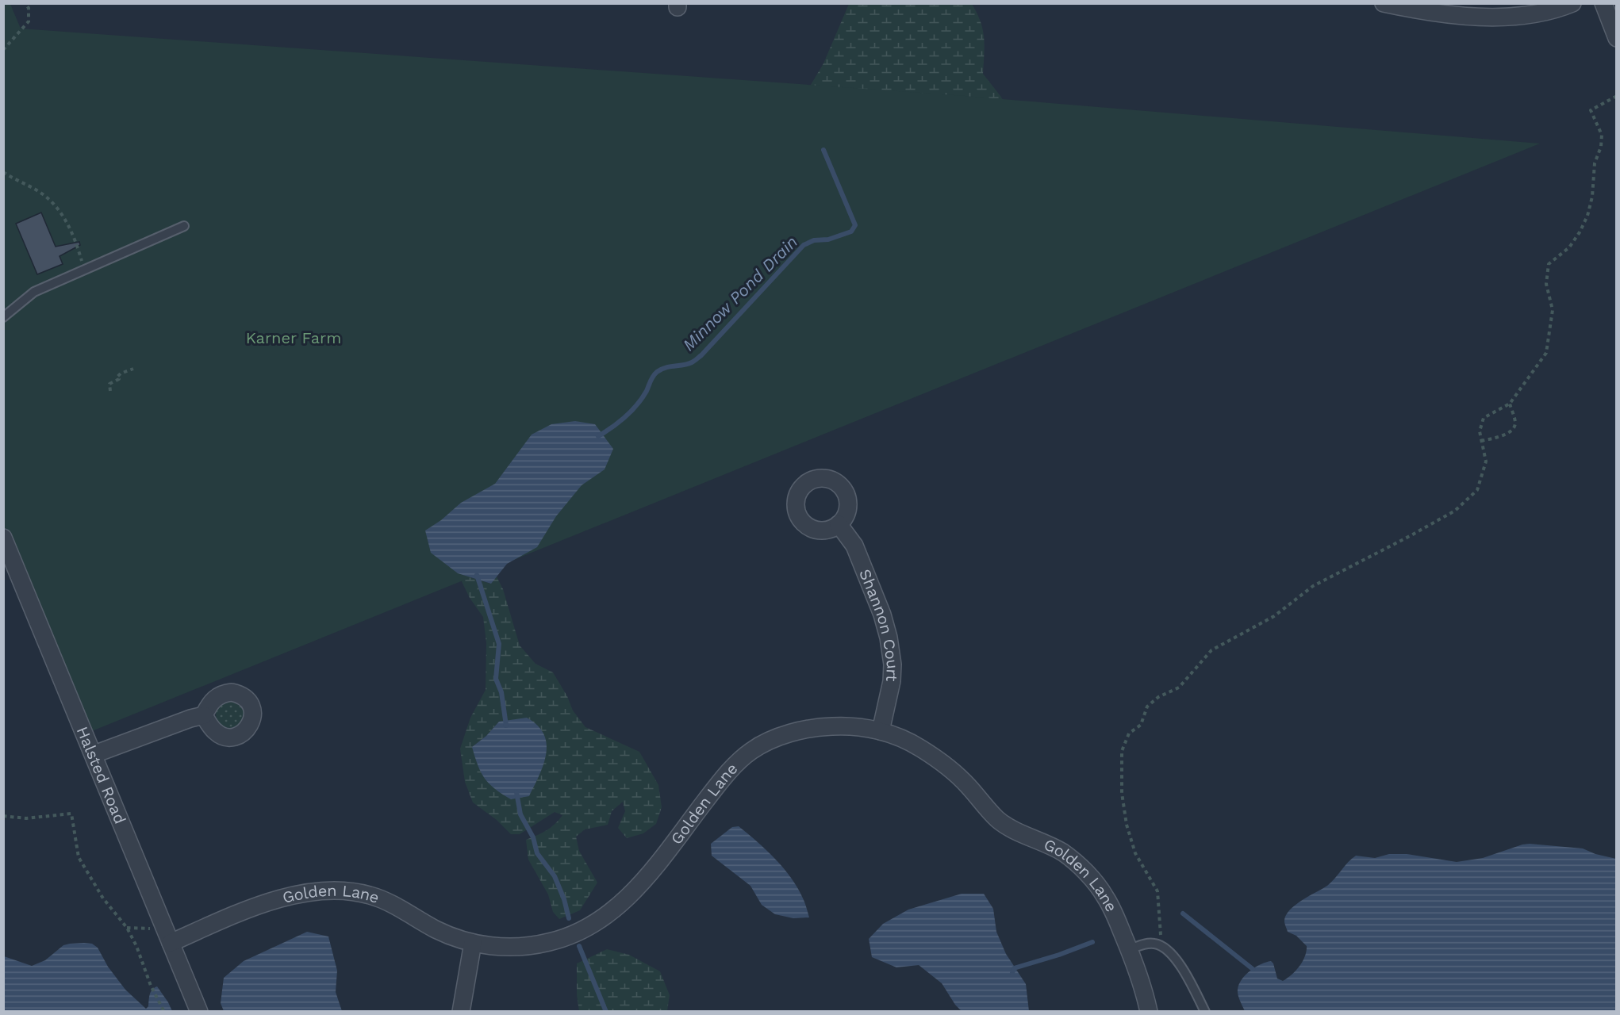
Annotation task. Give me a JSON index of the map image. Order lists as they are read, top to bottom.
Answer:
{
  "streets": {
    "street": ["Shannon Court", "Halsted Road", "Golden Lane"]
  },
  "crossings": [
    ["Shannon Court", "Golden Lane"],
    ["Halsted Road", "Golden Lane"]
  ],
  "water": ["Minnow Pond Drain"],
  "parks": ["Karner Farm"]
}
